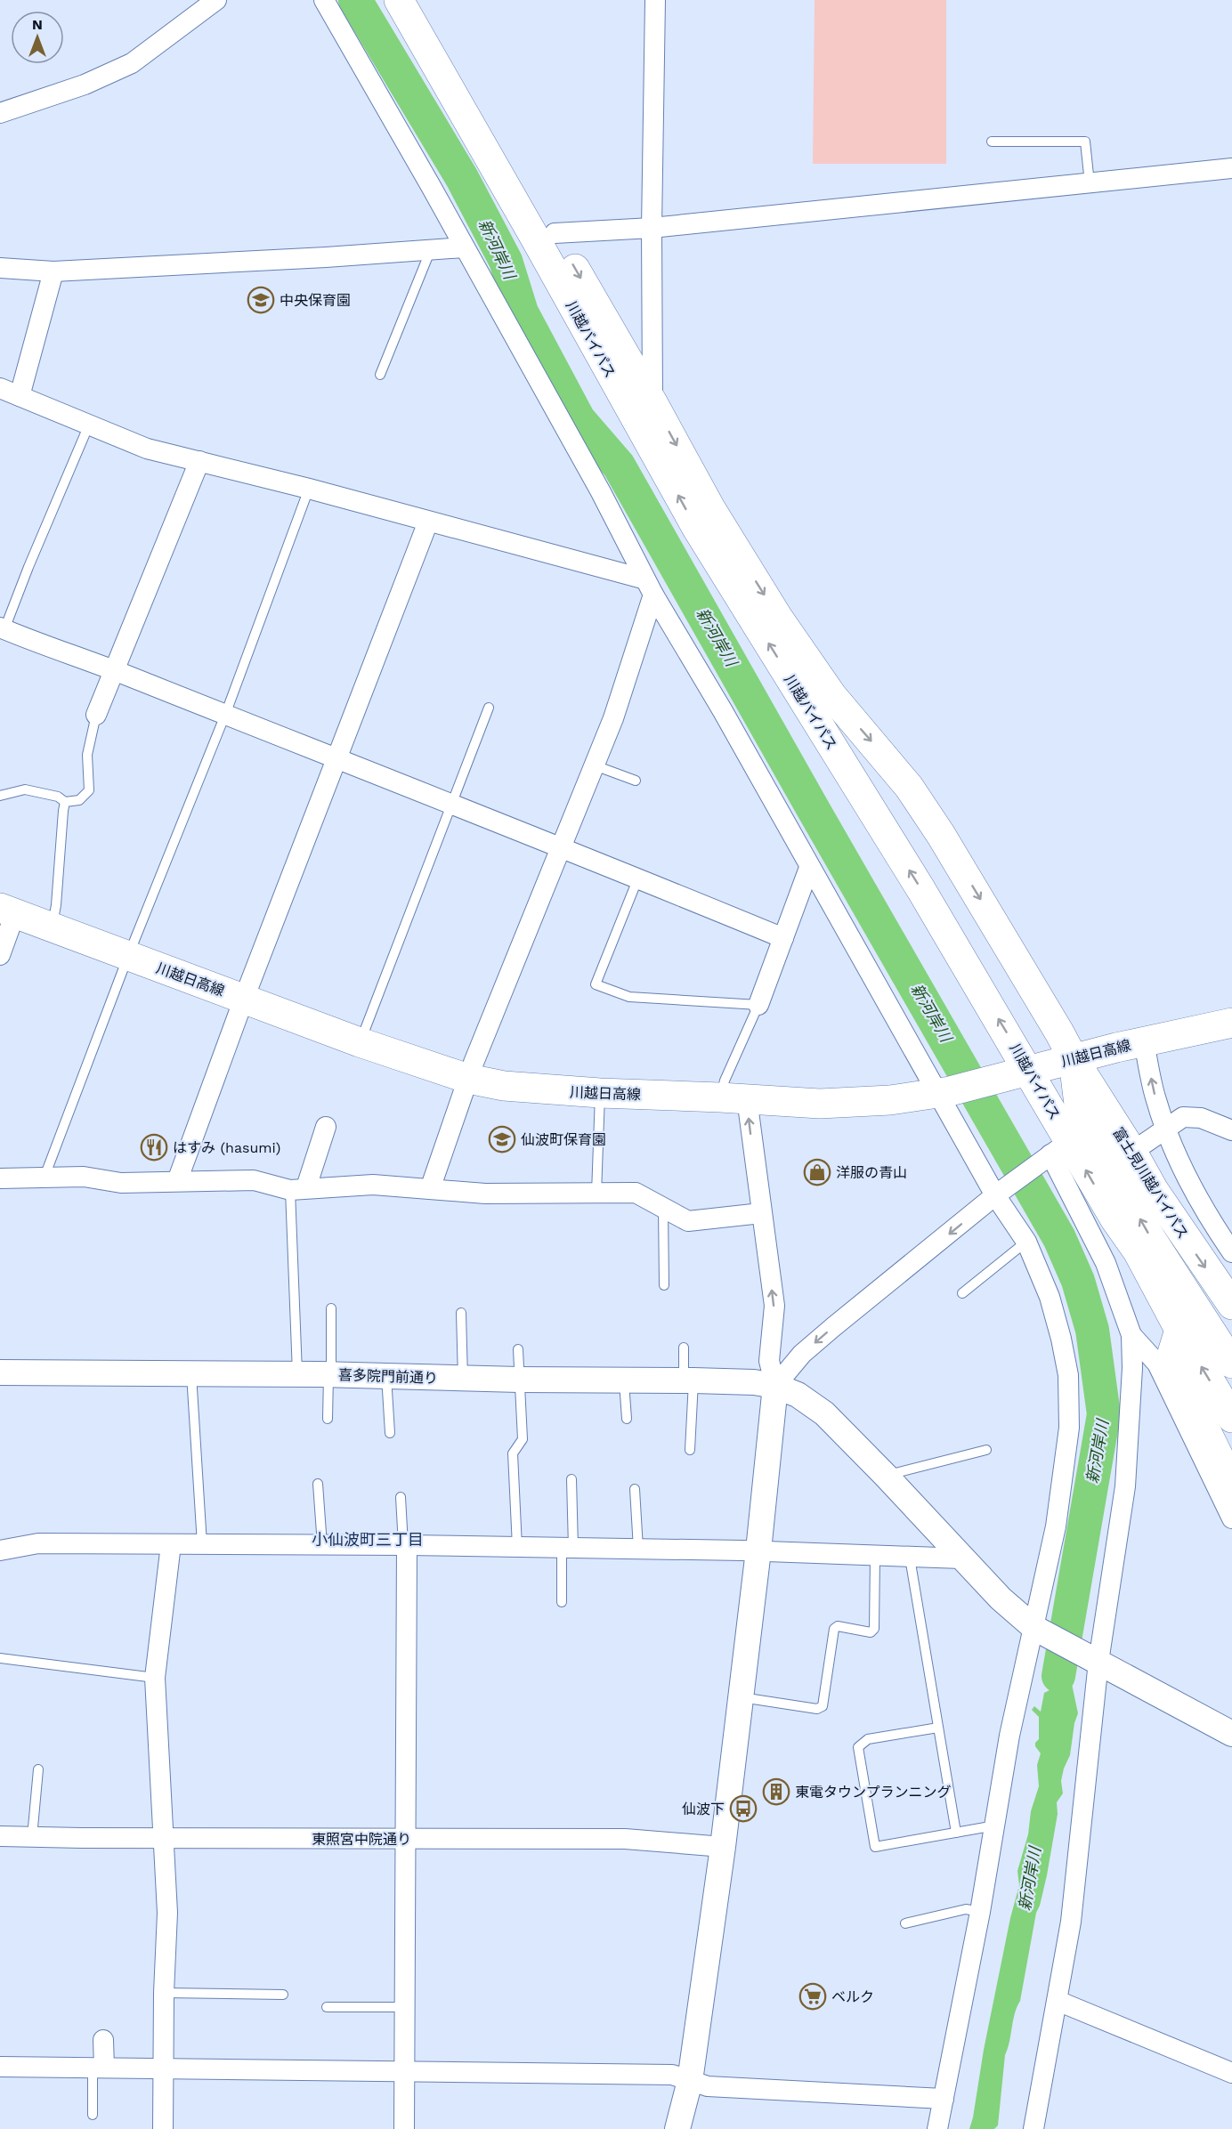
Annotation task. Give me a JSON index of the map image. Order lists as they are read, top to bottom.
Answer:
{
  "streets": {
    "main road": ["川越バイパス", "川越日高線", "富士見川越バイパス"],
    "street": ["喜多院門前通り", "東照宮中院通り"]
  },
  "crossings": [
    ["川越バイパス", "川越日高線"],
    ["川越バイパス", "富士見川越バイパス"],
    ["川越日高線", "富士見川越バイパス"]
  ],
  "districts": ["小仙波町三丁目"],
  "water": ["新河岸川"],
  "places": {
    "school or university": ["中央保育園", "仙波町保育園"],
    "restaurant": ["はすみ (hasumi)"],
    "shop": ["洋服の青山"],
    "building": ["東電タウンプランニング"],
    "bus stop": ["仙波下"],
    "supermarket": ["ベルク"]
  },
  "north": "top"
}
